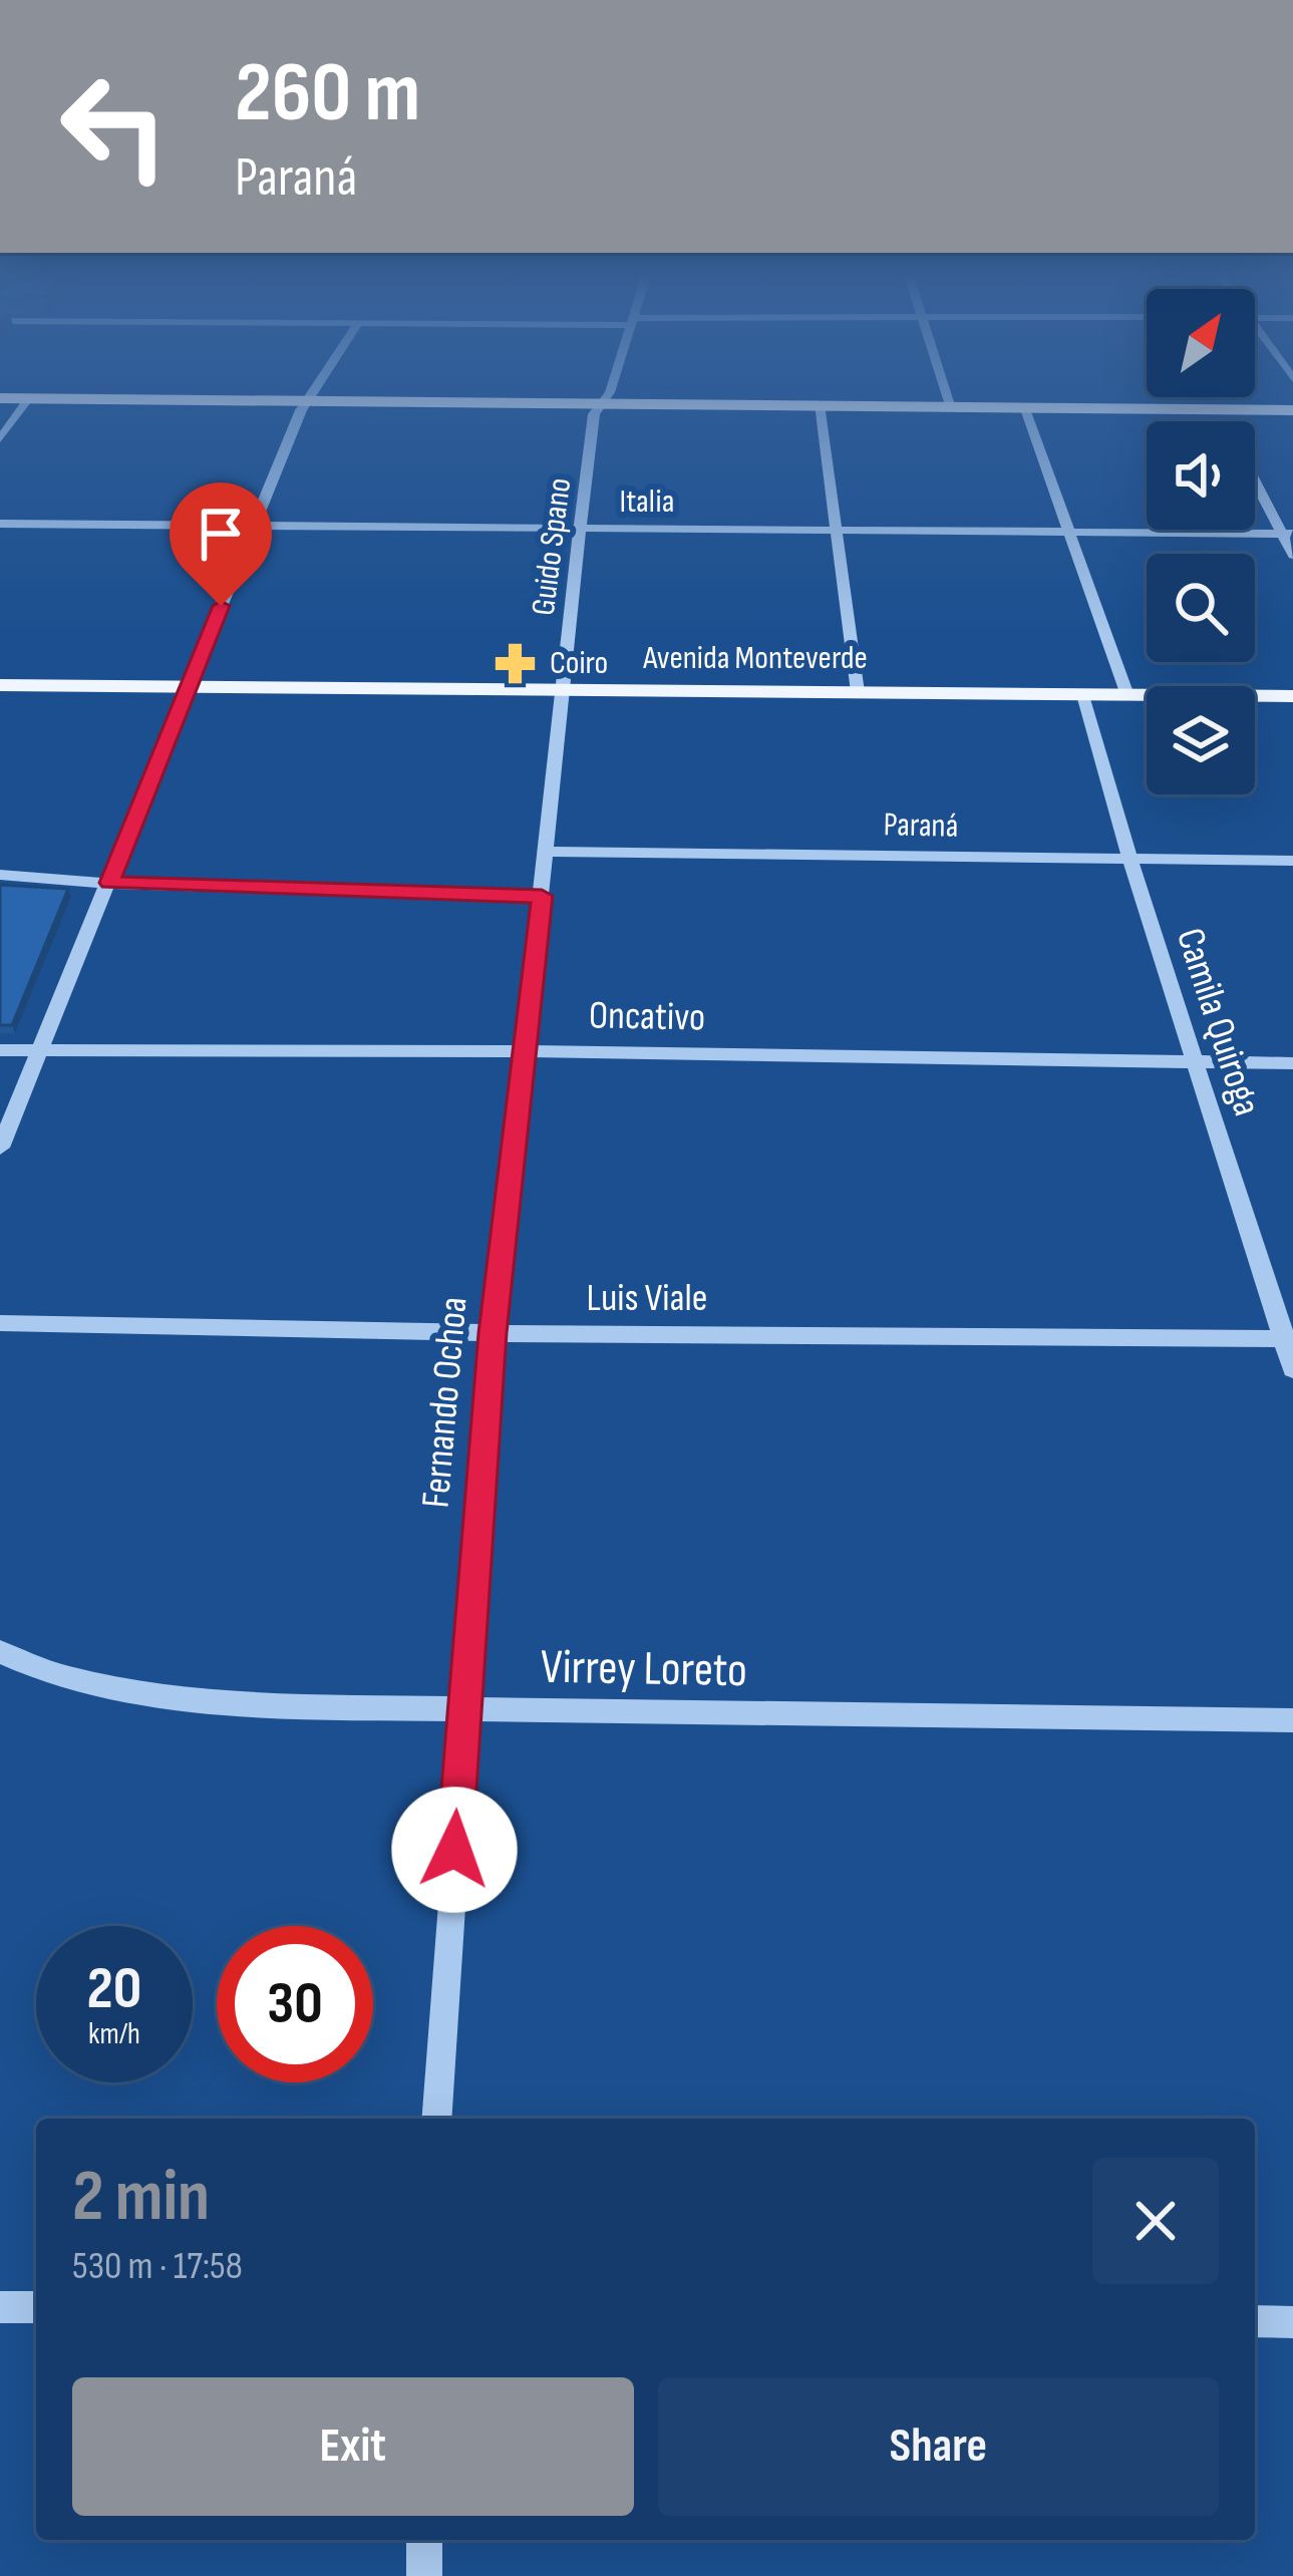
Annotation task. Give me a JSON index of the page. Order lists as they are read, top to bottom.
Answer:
{
  "streets": {
    "main road": ["Avenida Monteverde"],
    "street": [
      "Italia",
      "Guido Spano",
      "Paraná",
      "Oncativo",
      "Camila Quiroga",
      "Luis Viale",
      "Fernando Ochoa",
      "Virrey Loreto"
    ]
  },
  "crossings": [
    ["Italia", "Guido Spano"],
    ["Guido Spano", "Avenida Monteverde"],
    ["Guido Spano", "Fernando Ochoa"],
    ["Avenida Monteverde", "Camila Quiroga"],
    ["Avenida Monteverde", "Fernando Ochoa"],
    ["Paraná", "Camila Quiroga"],
    ["Paraná", "Fernando Ochoa"],
    ["Oncativo", "Camila Quiroga"],
    ["Oncativo", "Fernando Ochoa"],
    ["Camila Quiroga", "Luis Viale"],
    ["Luis Viale", "Fernando Ochoa"],
    ["Fernando Ochoa", "Virrey Loreto"]
  ],
  "places": {
    "pharmacy": ["Coiro"]
  },
  "north": "top right",
  "page": {
    "turn": ["260 m", "Paraná"],
    "speed": "20 km/h",
    "limit": "30",
    "heading": ["2 min", "530 m · 17:58"],
    "buttons": ["Exit", "Share"]
  }
}
